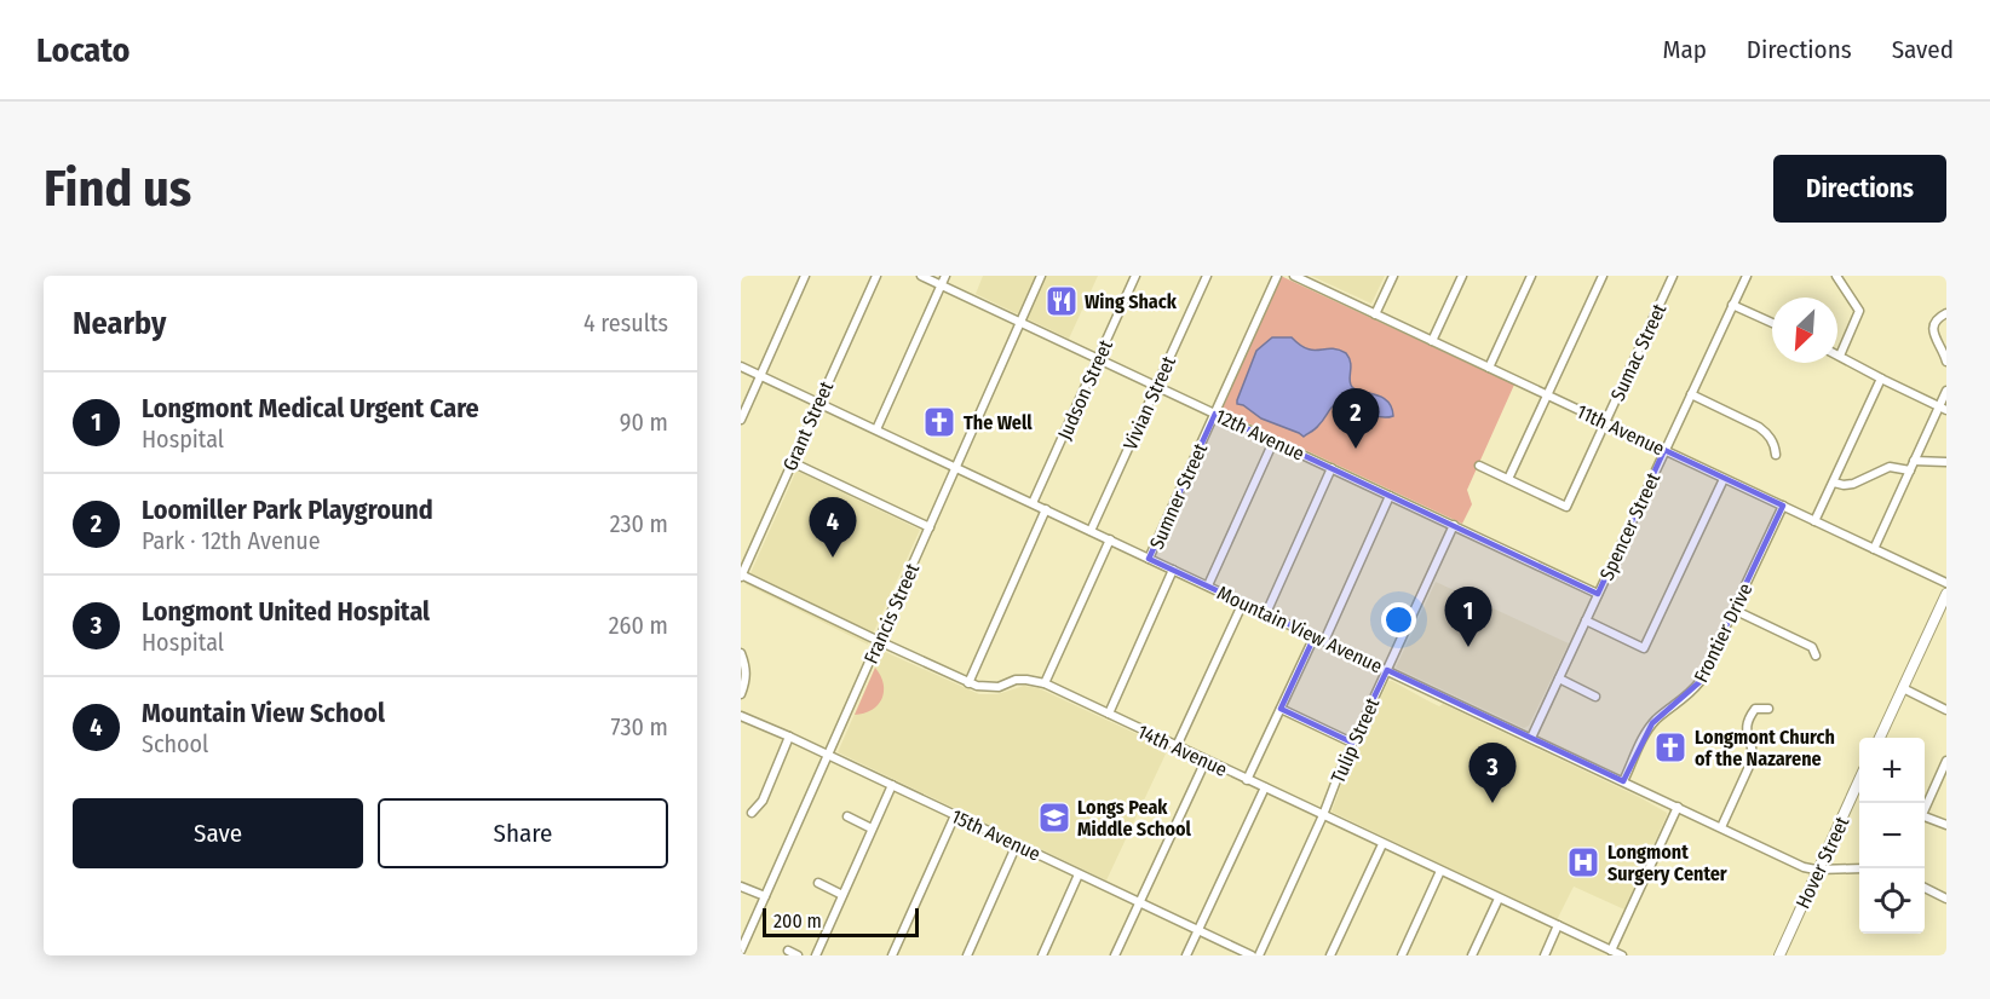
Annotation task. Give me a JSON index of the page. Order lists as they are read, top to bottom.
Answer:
{
  "streets": {
    "main road": ["Hover Street"],
    "street": [
      "Sumac Street",
      "Judson Street",
      "Vivian Street",
      "Grant Street",
      "11th Avenue",
      "12th Avenue",
      "Sumner Street",
      "Spencer Street",
      "Francis Street",
      "Mountain View Avenue",
      "Frontier Drive",
      "Tulip Street",
      "14th Avenue",
      "15th Avenue"
    ]
  },
  "crossings": [
    ["Sumac Street", "11th Avenue"],
    ["Judson Street", "12th Avenue"],
    ["Judson Street", "Mountain View Avenue"],
    ["Vivian Street", "12th Avenue"],
    ["Vivian Street", "Mountain View Avenue"],
    ["Grant Street", "Mountain View Avenue"],
    ["Grant Street", "14th Avenue"],
    ["11th Avenue", "Spencer Street"],
    ["11th Avenue", "Frontier Drive"],
    ["12th Avenue", "Sumner Street"],
    ["12th Avenue", "Spencer Street"],
    ["12th Avenue", "Francis Street"],
    ["12th Avenue", "Tulip Street"],
    ["Sumner Street", "Mountain View Avenue"],
    ["Sumner Street", "14th Avenue"],
    ["Spencer Street", "Mountain View Avenue"],
    ["Francis Street", "Mountain View Avenue"],
    ["Francis Street", "14th Avenue"],
    ["Francis Street", "15th Avenue"],
    ["Mountain View Avenue", "Frontier Drive"],
    ["Mountain View Avenue", "Tulip Street"],
    ["Mountain View Avenue", "Hover Street"],
    ["Tulip Street", "14th Avenue"]
  ],
  "places": {
    "restaurant": ["Wing Shack"],
    "church": ["The Well", "Longmont Church of the Nazarene"],
    "school or university": ["Longs Peak Middle School"],
    "hospital": ["Longmont Surgery Center"]
  },
  "scale_bar": "200 m",
  "north": "bottom left",
  "page": {
    "header": "Locato",
    "nav": ["Map", "Directions", "Saved"],
    "buttons": [
      "Directions",
      ["Save", "Share"]
    ],
    "title": "Find us",
    "heading": ["Nearby", "4 results"],
    "list": [
      {
        "mark": "1",
        "name": "Longmont Medical Urgent Care",
        "note": "Hospital",
        "value": "90 m"
      },
      {
        "mark": "2",
        "name": "Loomiller Park Playground",
        "note": "Park · 12th Avenue",
        "value": "230 m"
      },
      {
        "mark": "3",
        "name": "Longmont United Hospital",
        "note": "Hospital",
        "value": "260 m"
      },
      {
        "mark": "4",
        "name": "Mountain View School",
        "note": "School",
        "value": "730 m"
      }
    ],
    "pins": [
      "2",
      "4",
      "1",
      "3"
    ],
    "map_buttons": ["+", "−"],
    "scale": "200 m"
  }
}
